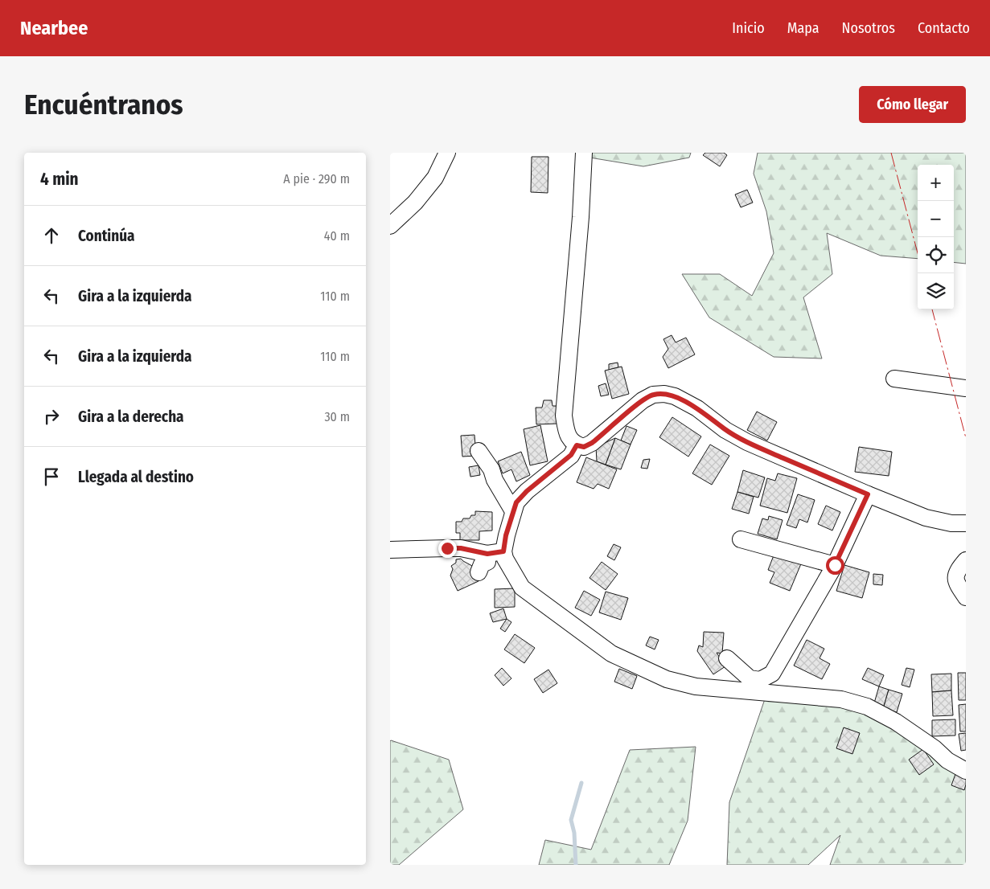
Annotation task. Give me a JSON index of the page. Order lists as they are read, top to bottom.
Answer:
{
  "page": {
    "header": "Nearbee",
    "nav": [
      "Inicio",
      "Mapa",
      "Nosotros",
      "Contacto"
    ],
    "buttons": "Cómo llegar",
    "title": "Encuéntranos",
    "heading": ["4 min", "A pie · 290 m"],
    "map_buttons": ["+", "−"],
    "list": [
      ["Continúa", "40 m"],
      ["Gira a la izquierda", "110 m"],
      ["Gira a la izquierda", "110 m"],
      ["Gira a la derecha", "30 m"],
      "Llegada al destino"
    ]
  }
}
